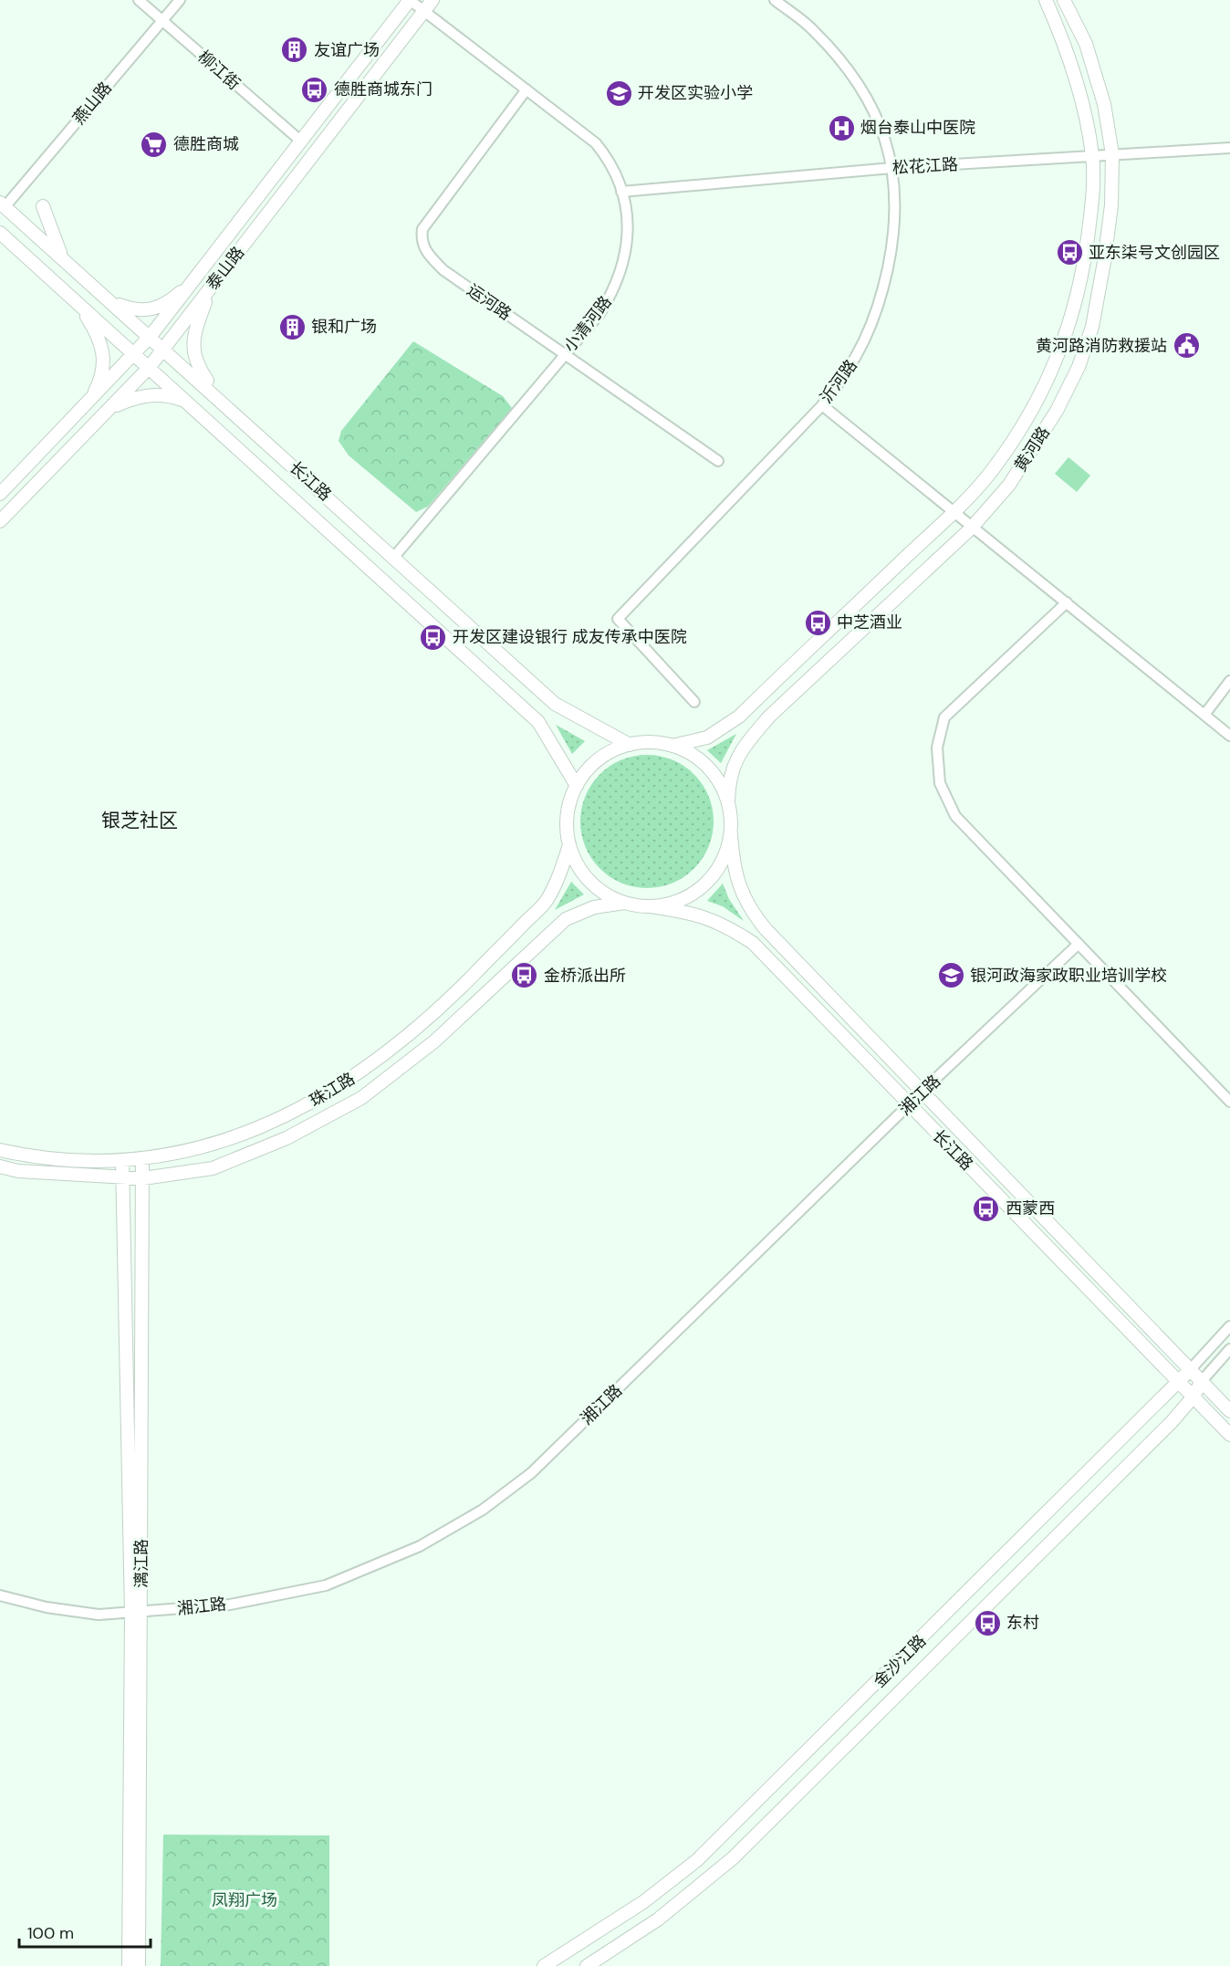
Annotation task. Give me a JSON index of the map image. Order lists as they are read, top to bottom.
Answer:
{
  "streets": {
    "main road": [
      "泰山路",
      "黄河路",
      "长江路",
      "珠江路",
      "漓江路",
      "金沙江路"
    ],
    "street": [
      "柳江街",
      "燕山路",
      "松花江路",
      "运河路",
      "小清河路",
      "沂河路",
      "湘江路"
    ]
  },
  "crossings": [
    ["柳江街", "燕山路"],
    ["柳江街", "泰山路"],
    ["燕山路", "长江路"],
    ["松花江路", "小清河路"],
    ["松花江路", "沂河路"],
    ["松花江路", "黄河路"],
    ["泰山路", "小清河路"],
    ["泰山路", "长江路"],
    ["运河路", "小清河路"],
    ["小清河路", "长江路"],
    ["黄河路", "长江路"],
    ["黄河路", "珠江路"],
    ["长江路", "珠江路"],
    ["长江路", "湘江路"],
    ["长江路", "金沙江路"],
    ["珠江路", "漓江路"],
    ["湘江路", "漓江路"]
  ],
  "districts": ["银芝社区"],
  "parks": ["凤翔广场"],
  "places": {
    "building": ["友谊广场", "银和广场"],
    "bus stop": [
      "德胜商城东门",
      "亚东柒号文创园区",
      "中芝酒业",
      "开发区建设银行 成友传承中医院",
      "金桥派出所",
      "西蒙西",
      "东村"
    ],
    "school or university": ["开发区实验小学", "银河政海家政职业培训学校"],
    "hospital": ["烟台泰山中医院"],
    "supermarket": ["德胜商城"],
    "public building": ["黄河路消防救援站"]
  },
  "scale_bar": "100 m"
}
